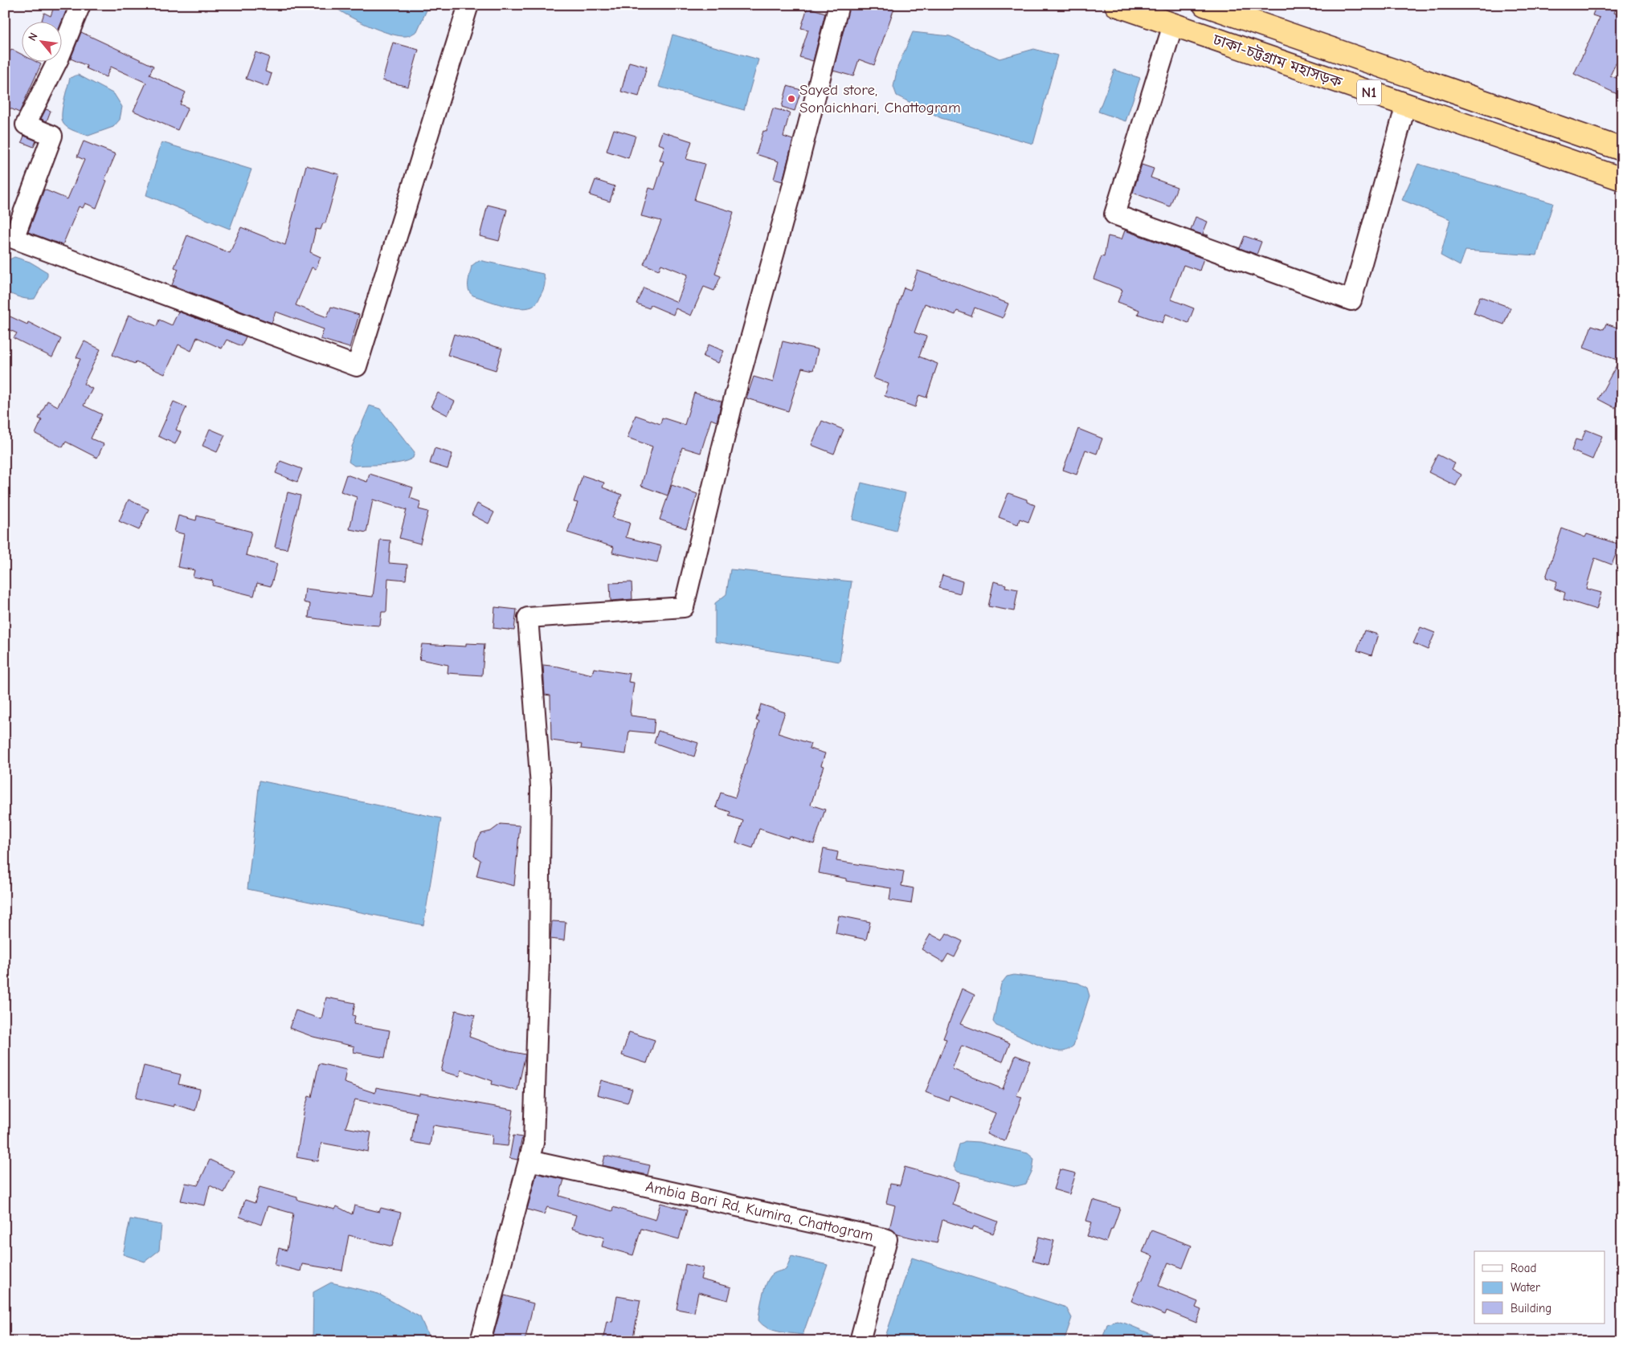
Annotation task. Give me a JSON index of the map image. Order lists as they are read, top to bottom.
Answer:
{
  "streets": {
    "highway": ["ঢাকা-চট্টগ্রাম মহাসড়ক", "N1"],
    "street": ["Ambia Bari Rd, Kumira, Chattogram"]
  },
  "places": ["Sayed store, Sonaichhari, Chattogram"],
  "legend": ["Road", "Water", "Building"],
  "north": "top left"
}
